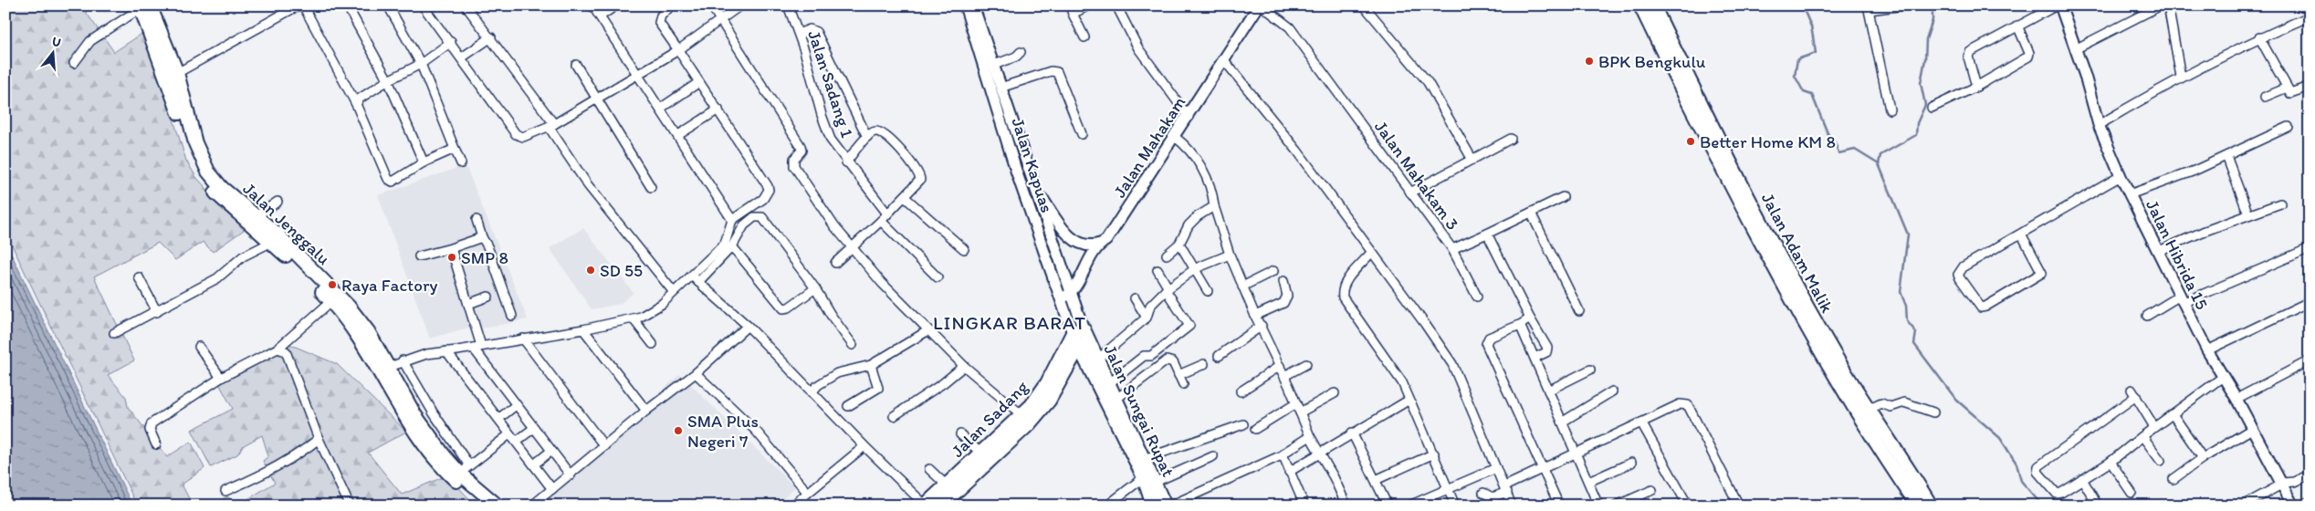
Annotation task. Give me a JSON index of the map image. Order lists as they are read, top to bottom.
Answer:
{
  "streets": {
    "main road": [
      "Jalan Jenggalu",
      "Jalan Adam Malik",
      "Jalan Sungai Rupat",
      "Jalan Sadang"
    ],
    "street": [
      "Jalan Sadang 1",
      "Jalan Mahakam",
      "Jalan Kapuas",
      "Jalan Mahakam 3",
      "Jalan Hibrida 15"
    ]
  },
  "crossings": [
    ["Jalan Mahakam", "Jalan Kapuas"],
    ["Jalan Mahakam", "Jalan Mahakam 3"],
    ["Jalan Kapuas", "Jalan Sungai Rupat"],
    ["Jalan Kapuas", "Jalan Sadang"],
    ["Jalan Sungai Rupat", "Jalan Sadang"]
  ],
  "districts": ["LINGKAR BARAT"],
  "places": [
    "BPK Bengkulu",
    "Better Home KM 8",
    "SMP 8",
    "SD 55",
    "Raya Factory",
    "SMA Plus Negeri 7"
  ],
  "north": "top"
}
